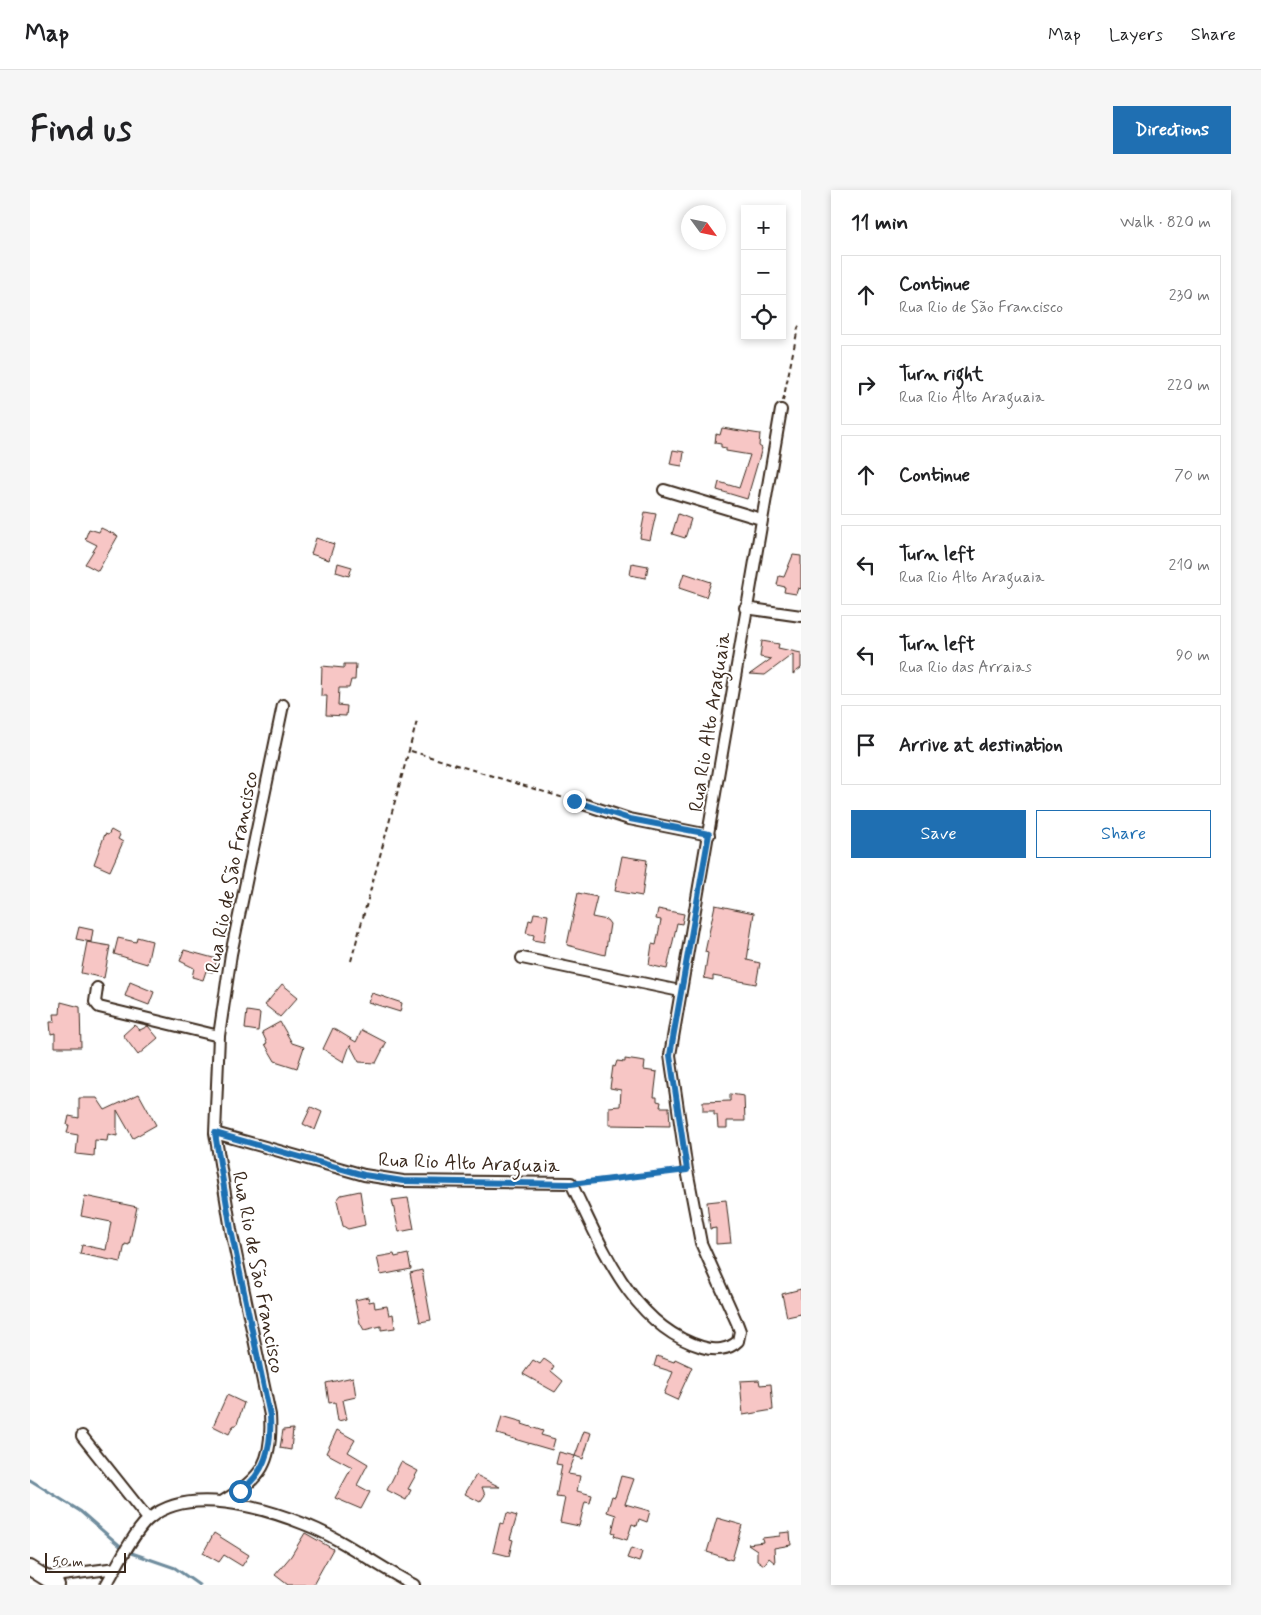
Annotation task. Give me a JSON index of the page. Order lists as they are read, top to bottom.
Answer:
{
  "streets": {
    "street": ["Rua Rio Alto Araguaia", "Rua Rio de São Francisco"]
  },
  "crossings": [
    ["Rua Rio Alto Araguaia", "Rua Rio de São Francisco"]
  ],
  "scale_bar": "50 m",
  "north": "bottom right",
  "page": {
    "header": "Map",
    "nav": ["Map", "Layers", "Share"],
    "buttons": [
      "Directions",
      ["Save", "Share"]
    ],
    "title": "Find us",
    "heading": ["11 min", "Walk · 820 m"],
    "map_buttons": ["+", "−"],
    "list": [
      ["Continue", "Rua Rio de São Francisco", "230 m"],
      ["Turn right", "Rua Rio Alto Araguaia", "220 m"],
      ["Continue", "70 m"],
      ["Turn left", "Rua Rio Alto Araguaia", "210 m"],
      ["Turn left", "Rua Rio das Arraias", "90 m"],
      "Arrive at destination"
    ],
    "scale": "50 m"
  }
}
